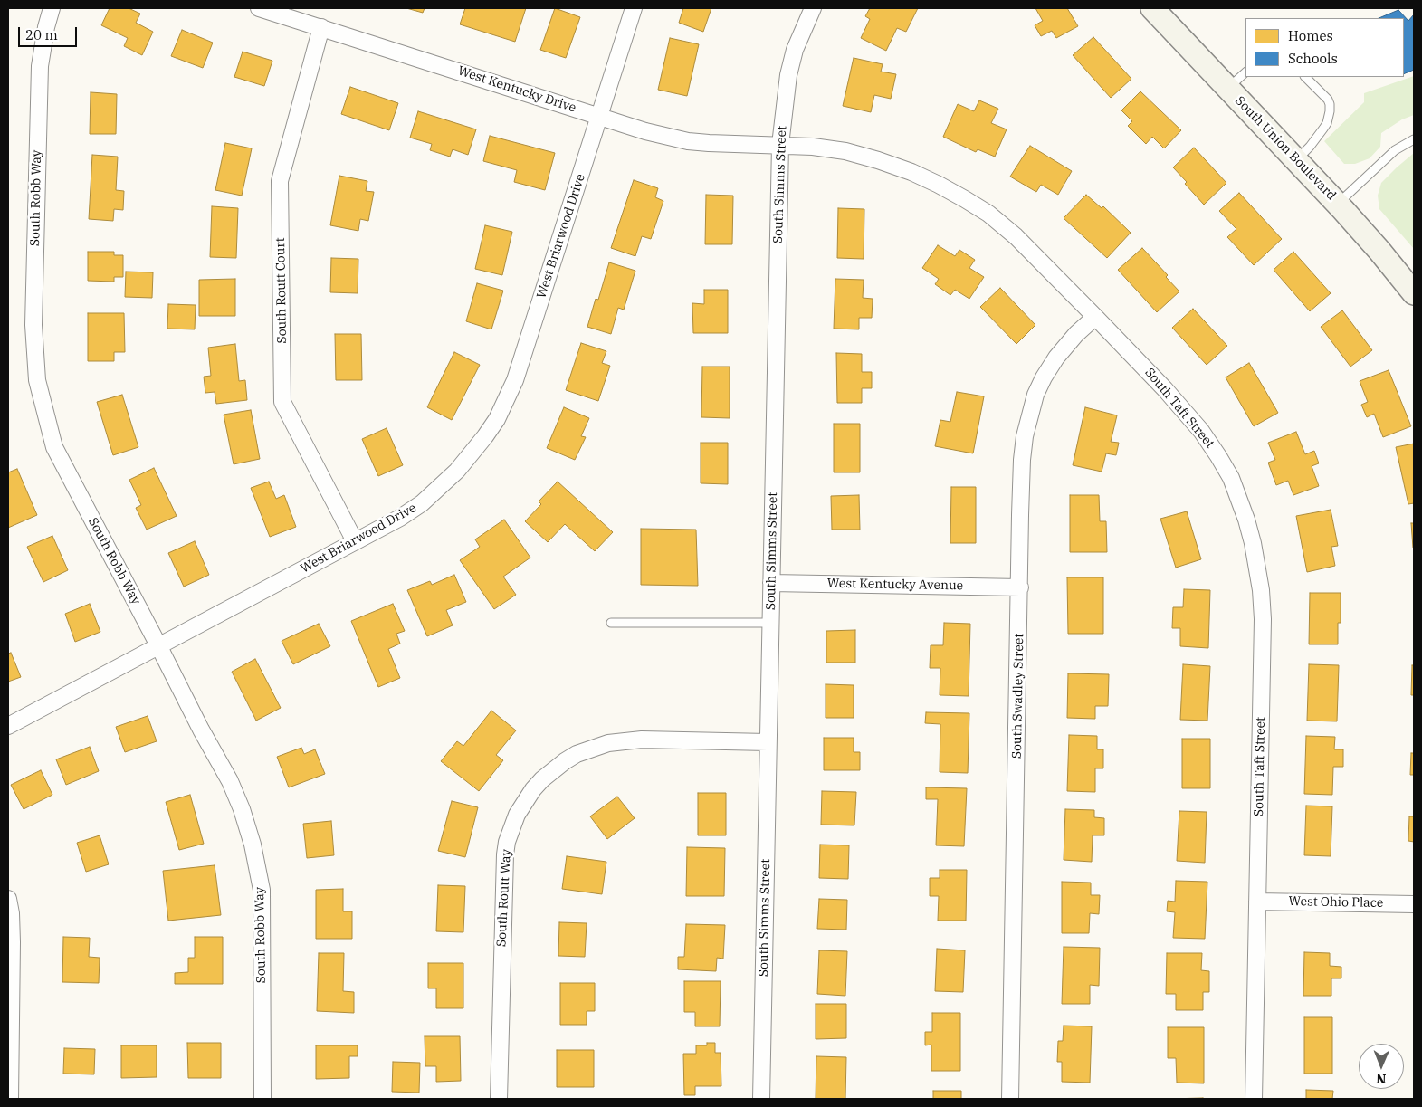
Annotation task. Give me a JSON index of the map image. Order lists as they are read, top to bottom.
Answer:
{
  "streets": {
    "main road": ["South Union Boulevard"],
    "street": [
      "West Kentucky Drive",
      "South Simms Street",
      "South Robb Way",
      "West Briarwood Drive",
      "South Routt Court",
      "South Taft Street",
      "West Kentucky Avenue",
      "South Swadley Street",
      "South Routt Way",
      "West Ohio Place"
    ]
  },
  "crossings": [
    ["West Kentucky Drive", "South Simms Street"],
    ["West Kentucky Drive", "West Briarwood Drive"],
    ["West Kentucky Drive", "South Routt Court"],
    ["West Kentucky Drive", "South Taft Street"],
    ["South Simms Street", "South Taft Street"],
    ["South Simms Street", "West Kentucky Avenue"],
    ["South Simms Street", "South Routt Way"],
    ["South Robb Way", "West Briarwood Drive"],
    ["West Briarwood Drive", "South Routt Court"],
    ["South Taft Street", "South Swadley Street"],
    ["South Taft Street", "West Ohio Place"],
    ["West Kentucky Avenue", "South Swadley Street"]
  ],
  "legend": ["Homes", "Schools"],
  "scale_bar": "20 m",
  "north": "bottom"
}
